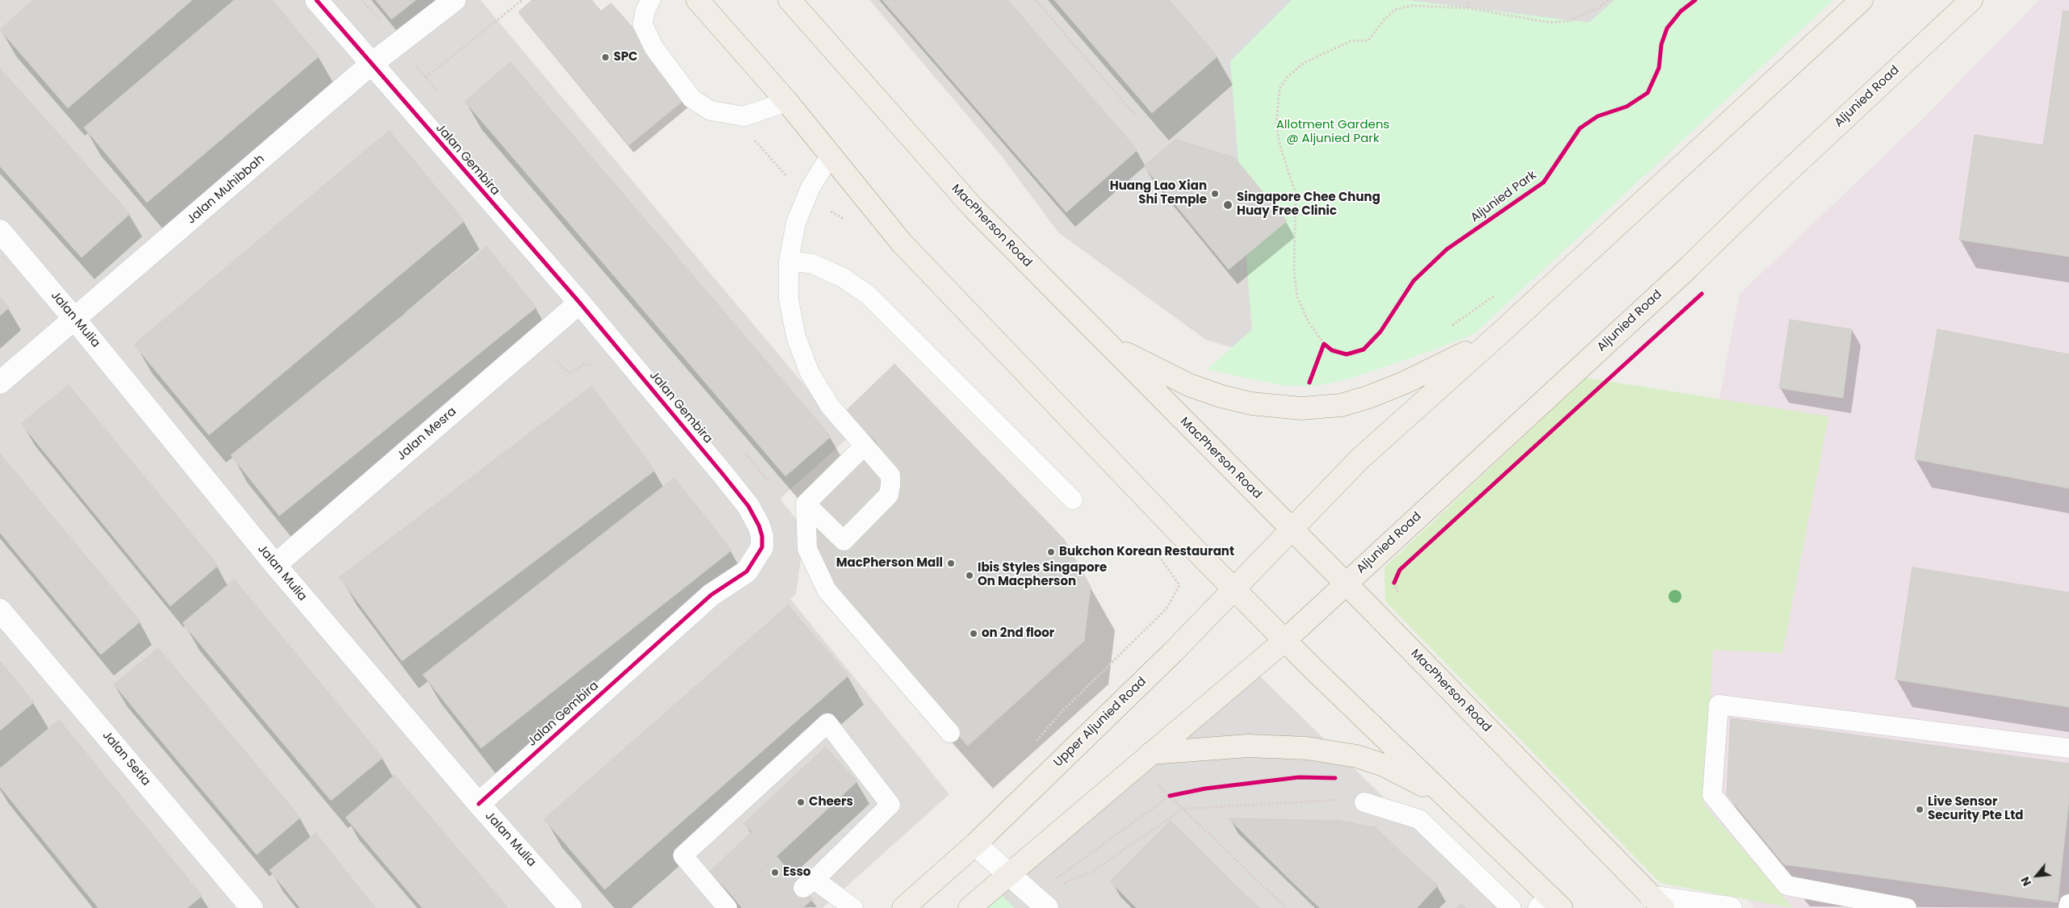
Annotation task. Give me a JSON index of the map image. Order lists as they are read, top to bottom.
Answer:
{
  "streets": {
    "main road": ["Aljunied Road", "MacPherson Road", "Upper Aljunied Road"],
    "street": [
      "Jalan Gembira",
      "Jalan Muhibbah",
      "Jalan Mulia",
      "Jalan Mesra",
      "Jalan Setia"
    ],
    "cycle path": ["Aljunied Park"]
  },
  "crossings": [
    ["Aljunied Road", "MacPherson Road"],
    ["Jalan Gembira", "Jalan Muhibbah"],
    ["Jalan Gembira", "Jalan Mulia"],
    ["Jalan Gembira", "Jalan Mesra"],
    ["Jalan Muhibbah", "Jalan Mulia"],
    ["MacPherson Road", "Upper Aljunied Road"],
    ["Jalan Mulia", "Jalan Mesra"]
  ],
  "parks": ["Allotment Gardens @ Aljunied Park"],
  "places": [
    "SPC",
    "Huang Lao Xian Shi Temple",
    "Singapore Chee Chung Huay Free Clinic",
    "Bukchon Korean Restaurant",
    "MacPherson Mall",
    "Ibis Styles Singapore On Macpherson",
    "on 2nd floor",
    "Cheers",
    "Live Sensor Security Pte Ltd",
    "Esso"
  ],
  "north": "bottom left"
}
